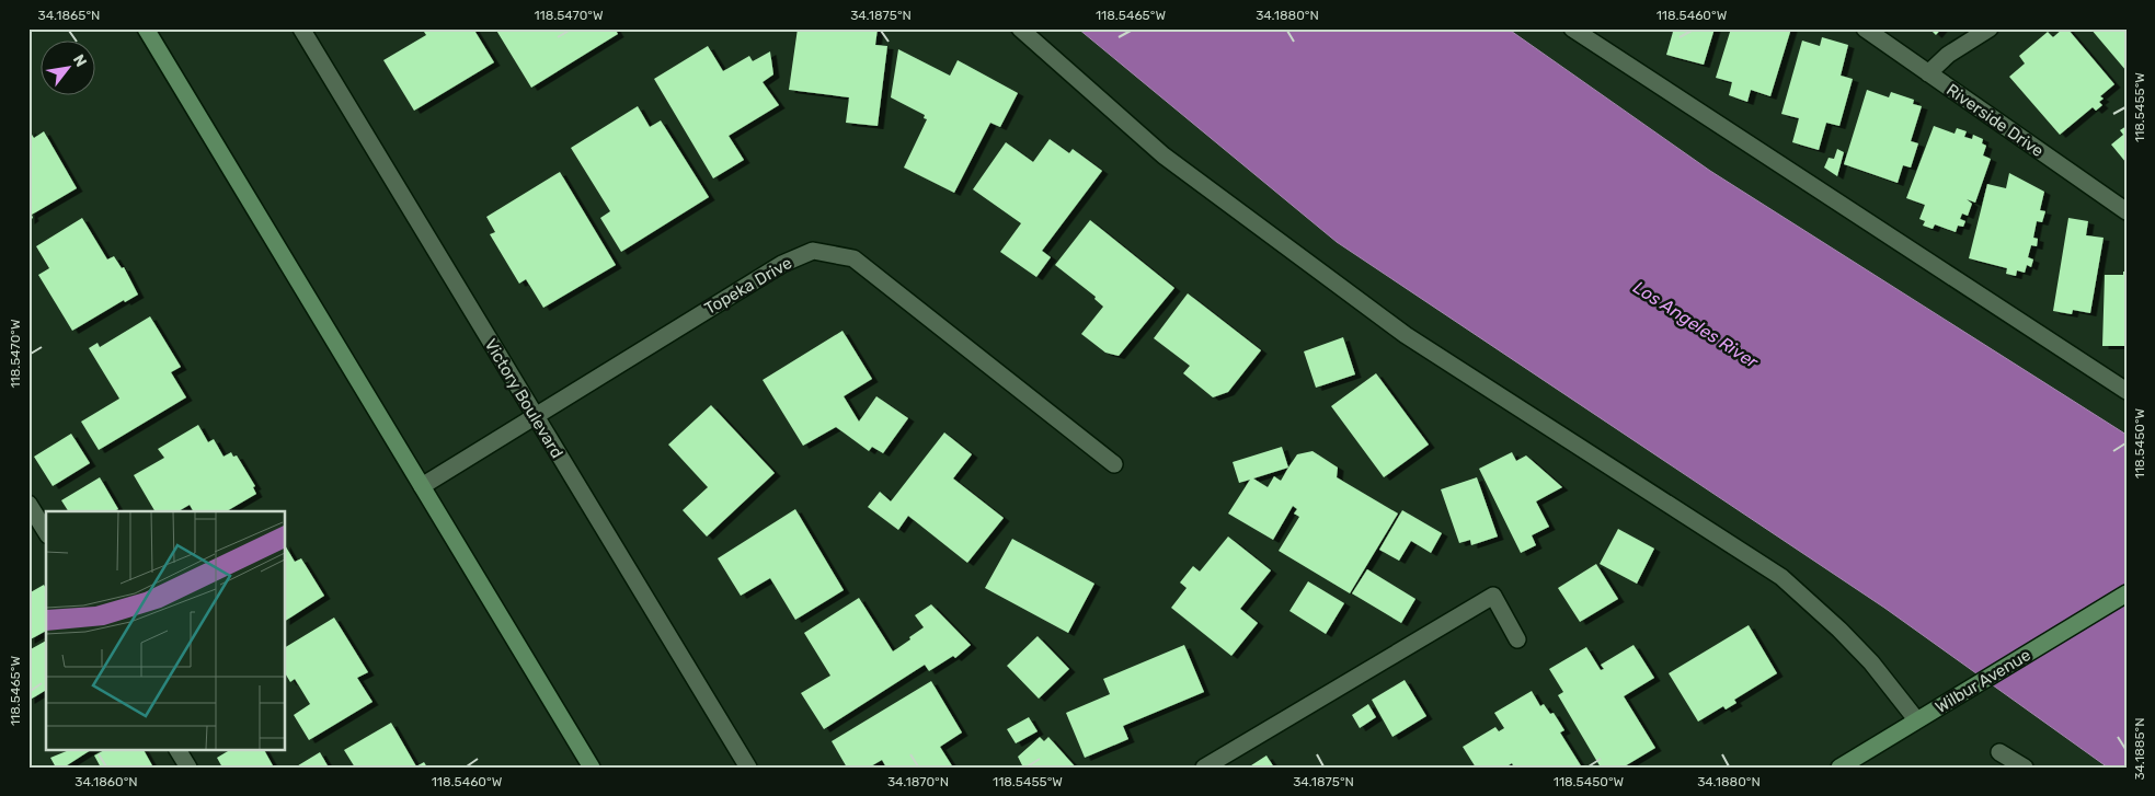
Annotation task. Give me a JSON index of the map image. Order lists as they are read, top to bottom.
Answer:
{
  "streets": {
    "main road": ["Wilbur Avenue"],
    "street": ["Riverside Drive", "Topeka Drive", "Victory Boulevard"]
  },
  "crossings": [
    ["Topeka Drive", "Victory Boulevard"]
  ],
  "water": ["Los Angeles River"],
  "north": "top right",
  "coordinates": [
    "34.1865°N",
    "118.5470°W",
    "34.1875°N",
    "118.5465°W",
    "34.1880°N",
    "118.5460°W",
    "118.5455°W",
    "118.5450°W",
    "34.1885°N",
    "34.1860°N",
    "34.1870°N"
  ]
}
